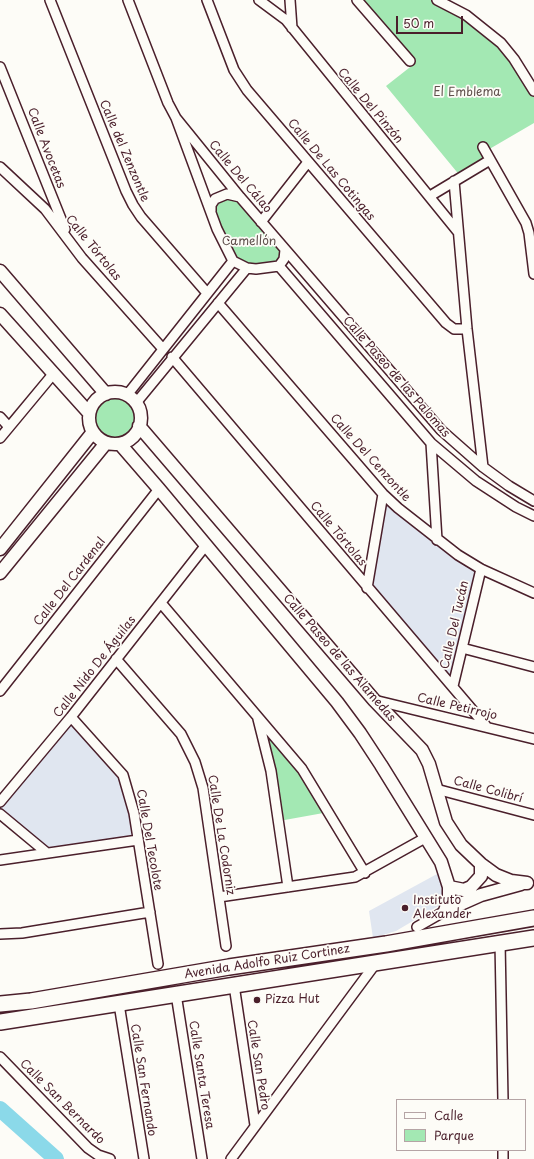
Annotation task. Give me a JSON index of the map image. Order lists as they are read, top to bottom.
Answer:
{
  "streets": {
    "main road": ["Avenida Adolfo Ruiz Cortinez"],
    "street": [
      "Calle Del Pinzón",
      "Calle Avocetas",
      "Calle del Zenzontle",
      "Calle De Las Cotingas",
      "Calle Del Cálao",
      "Calle Tórtolas",
      "Calle Paseo de las Palomas",
      "Calle Del Cenzontle",
      "Calle Del Cardenal",
      "Calle Del Tucán",
      "Calle Paseo de las Alamedas",
      "Calle Nido De Águilas",
      "Calle Petirrojo",
      "Calle Colibrí",
      "Calle De La Codorniz",
      "Calle Del Tecolote",
      "Calle San Pedro",
      "Calle Santa Teresa",
      "Calle San Fernando",
      "Calle San Bernardo"
    ]
  },
  "crossings": [
    ["Calle Avocetas", "Calle Tórtolas"],
    ["Calle Del Cálao", "Calle Paseo de las Palomas"],
    ["Calle Tórtolas", "Calle Del Tucán"],
    ["Calle Tórtolas", "Calle Petirrojo"],
    ["Calle Del Cenzontle", "Calle Del Tucán"],
    ["Calle Paseo de las Alamedas", "Calle Petirrojo"],
    ["Calle Paseo de las Alamedas", "Calle Colibrí"],
    ["Calle Nido De Águilas", "Calle De La Codorniz"],
    ["Calle Nido De Águilas", "Calle Del Tecolote"],
    ["Avenida Adolfo Ruiz Cortinez", "Calle San Pedro"],
    ["Avenida Adolfo Ruiz Cortinez", "Calle Santa Teresa"],
    ["Avenida Adolfo Ruiz Cortinez", "Calle San Fernando"]
  ],
  "parks": ["El Emblema", "Camellón"],
  "places": ["Instituto Alexander", "Pizza Hut"],
  "legend": ["Calle", "Parque"],
  "scale_bar": "50 m"
}
